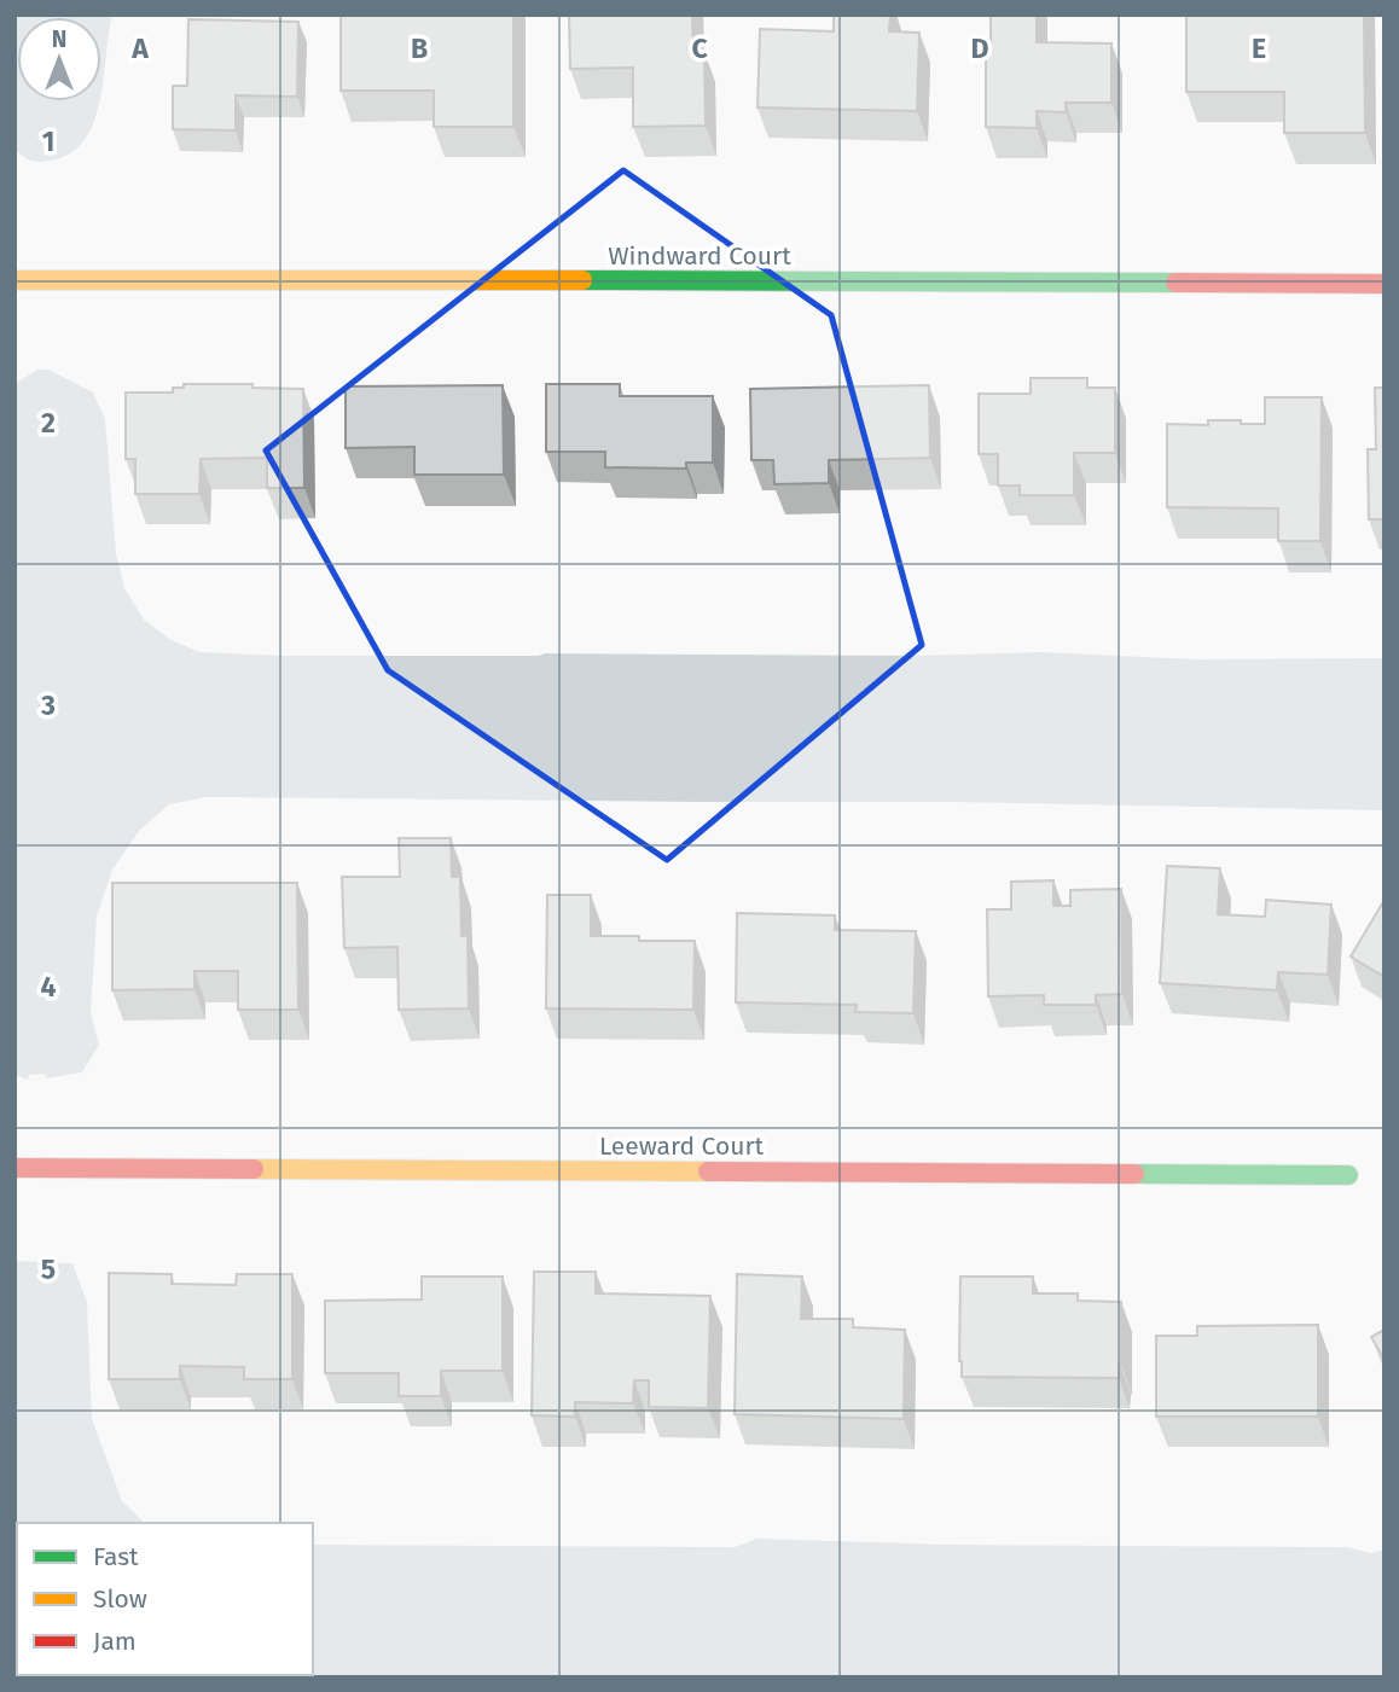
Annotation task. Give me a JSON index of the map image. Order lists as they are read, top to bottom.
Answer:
{
  "streets": {
    "street": ["Windward Court", "Leeward Court"]
  },
  "legend": ["Fast", "Slow", "Jam"],
  "north": "top",
  "grid": {
    "columns": [
      "A",
      "B",
      "C",
      "D",
      "E"
    ],
    "rows": [
      "1",
      "2",
      "3",
      "4",
      "5"
    ]
  }
}
